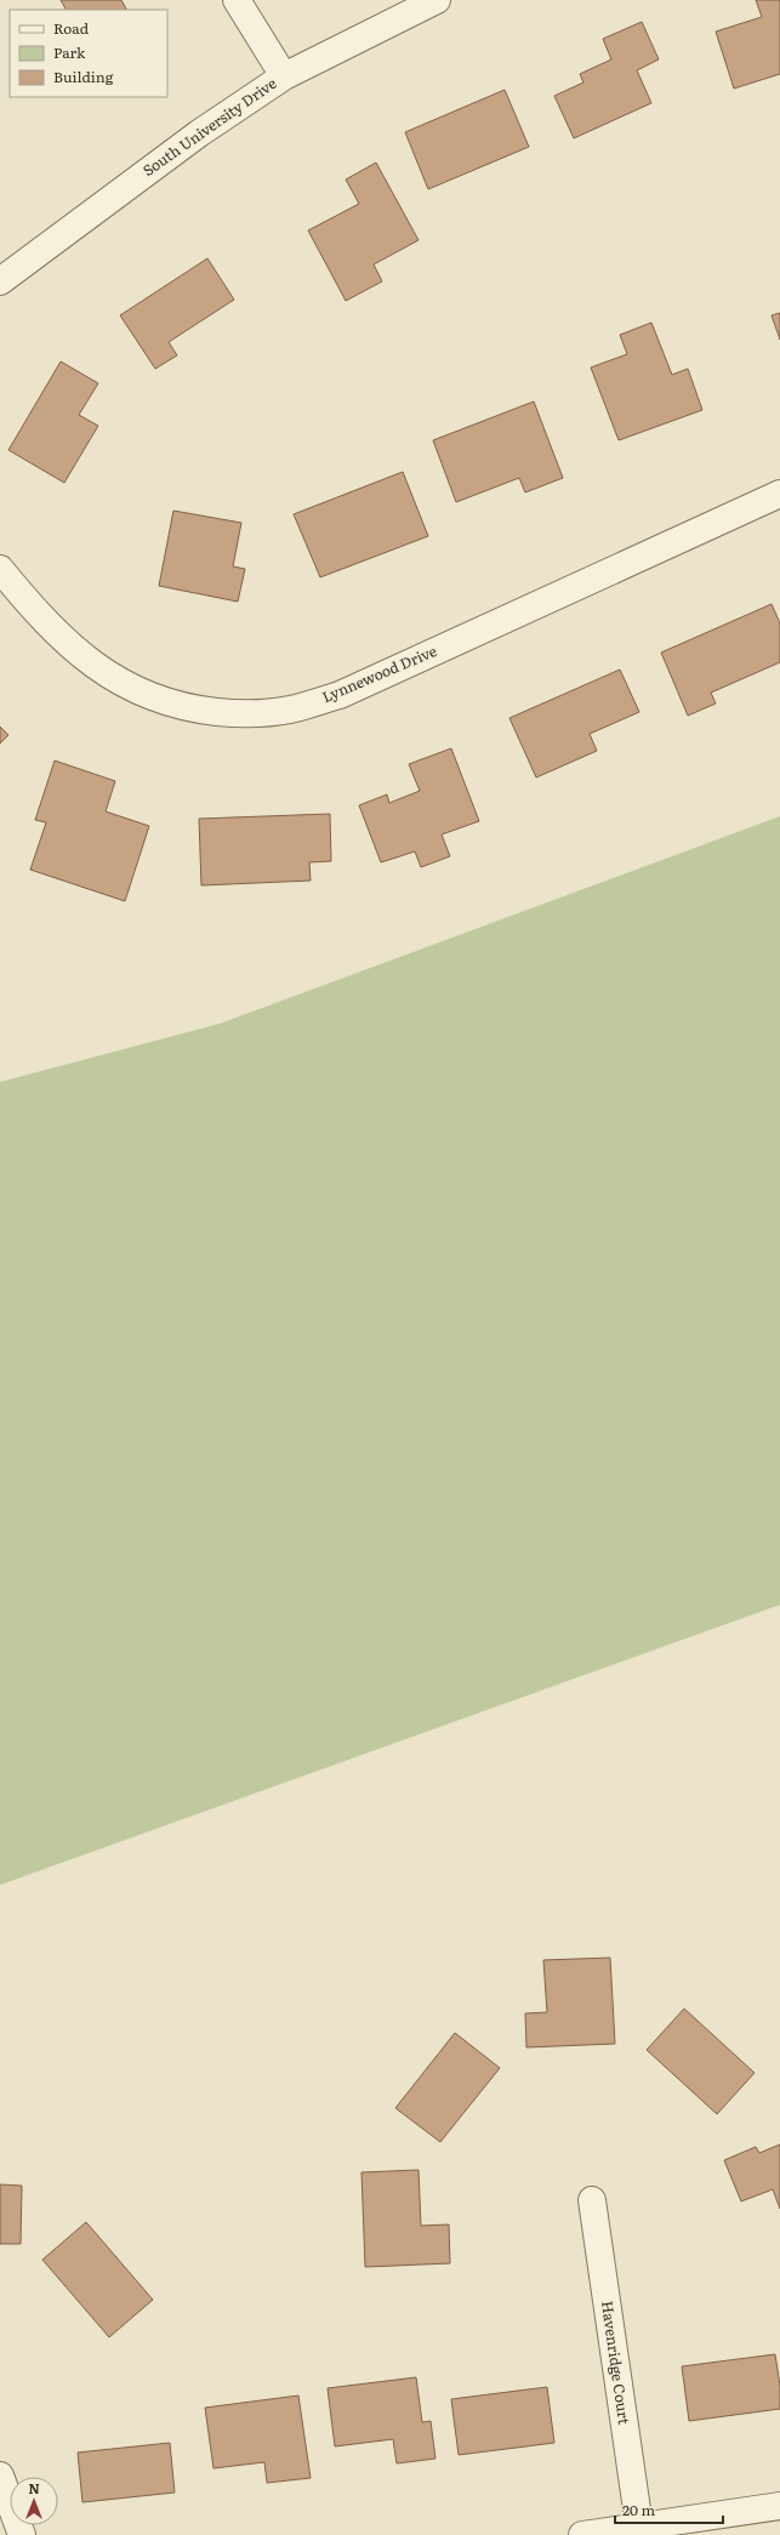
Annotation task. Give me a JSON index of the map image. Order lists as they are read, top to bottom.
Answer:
{
  "streets": {
    "street": ["South University Drive", "Lynnewood Drive", "Havenridge Court"]
  },
  "legend": ["Road", "Park", "Building"],
  "scale_bar": "20 m",
  "north": "top"
}
